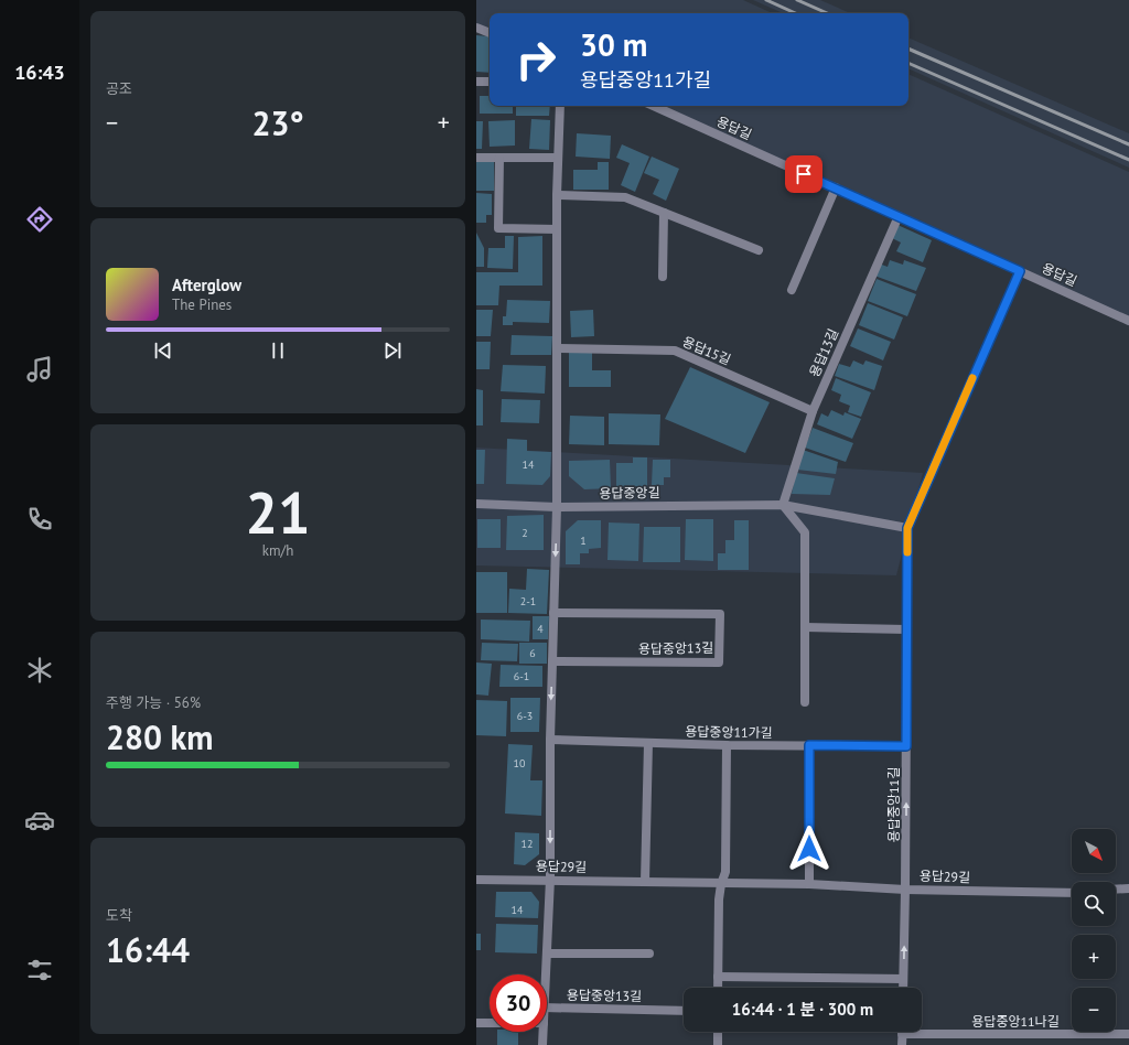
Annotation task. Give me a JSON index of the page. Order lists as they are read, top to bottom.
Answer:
{
  "streets": {
    "street": [
      "용답길",
      "용답15길",
      "용답13길",
      "용답중앙길",
      "용답중앙13길",
      "용답중앙11가길",
      "용답중앙11길",
      "용답29길",
      "용답중앙11나길"
    ]
  },
  "crossings": [
    ["용답길", "용답13길"],
    ["용답15길", "용답13길"],
    ["용답13길", "용답중앙길"],
    ["용답중앙길", "용답중앙11길"],
    ["용답중앙11가길", "용답중앙11길"],
    ["용답중앙11길", "용답29길"]
  ],
  "one_way": ["용답중앙11길"],
  "house_numbers": [
    "14",
    "2",
    "1",
    "2-1",
    "4",
    "6",
    "6-1",
    "6-3",
    "10",
    "12",
    "14"
  ],
  "north": "bottom right",
  "page": {
    "tabs": "16:43",
    "tile": [
      "공조",
      ["21", "km/h"],
      ["주행 가능 · 56%", "280 km"],
      ["도착", "16:44"]
    ],
    "turn": ["30 m", "용답중앙11가길"],
    "heat": ["−", "23°", "+"],
    "song": ["Afterglow", "The Pines"],
    "map_buttons": ["+", "−"],
    "limit": "30",
    "trip": "16:44 · 1 분 · 300 m"
  }
}
